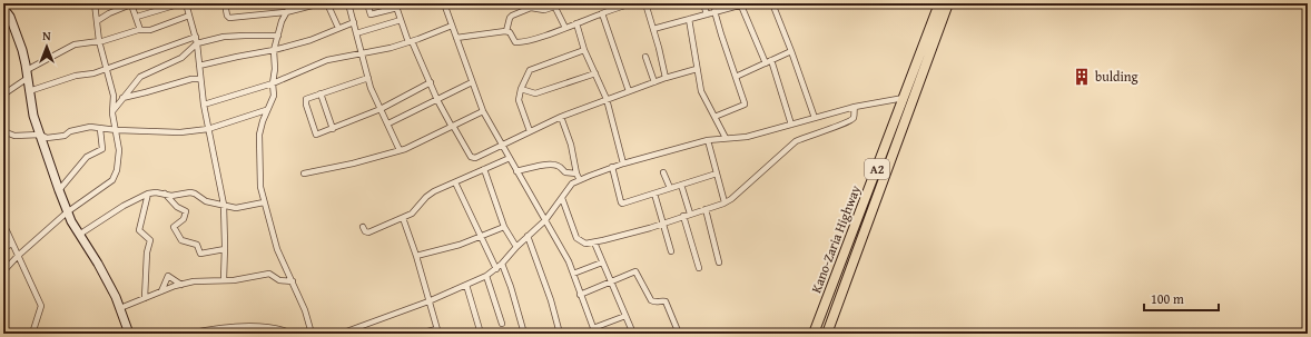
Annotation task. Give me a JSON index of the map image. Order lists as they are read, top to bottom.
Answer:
{
  "streets": {
    "highway": ["A2", "Kano-Zaria Highway"]
  },
  "places": {
    "building": ["bulding"]
  },
  "scale_bar": "100 m",
  "north": "top"
}
